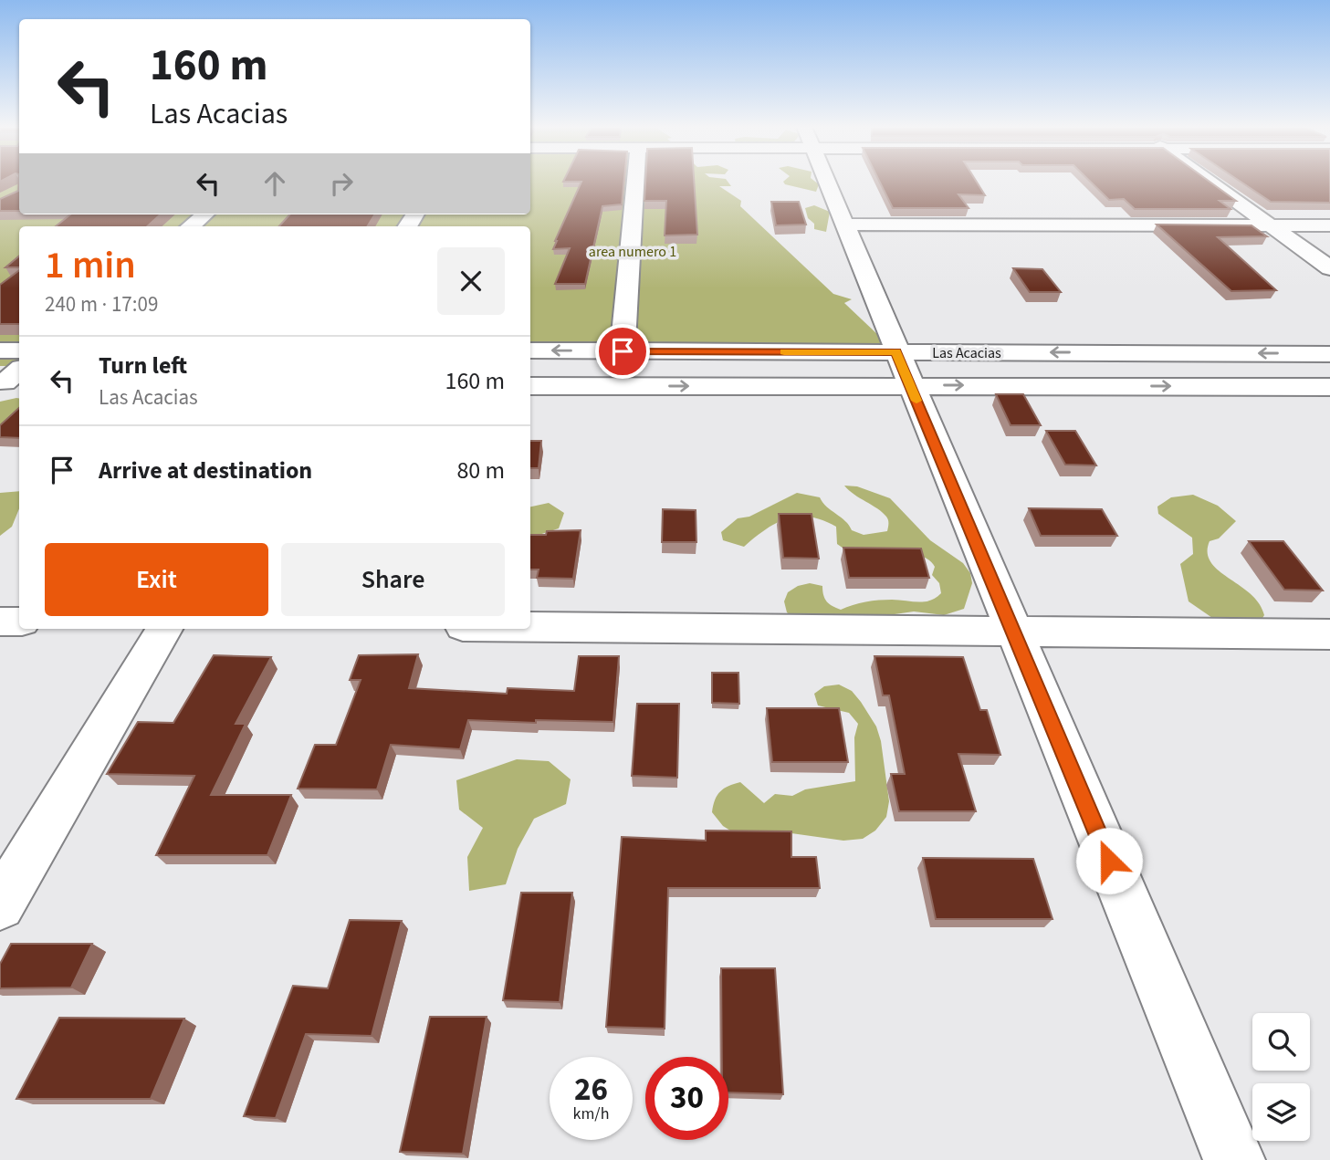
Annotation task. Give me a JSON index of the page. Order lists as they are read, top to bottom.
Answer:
{
  "streets": {
    "street": ["Las Acacias"]
  },
  "parks": ["area numero 1"],
  "page": {
    "turn": ["160 m", "Las Acacias"],
    "heading": ["1 min", "240 m · 17:09"],
    "list": [
      {
        "name": "Turn left",
        "note": "Las Acacias",
        "value": "160 m"
      },
      {
        "name": "Arrive at destination",
        "value": "80 m"
      }
    ],
    "buttons": ["Exit", "Share"],
    "speed": "26 km/h",
    "limit": "30"
  }
}
